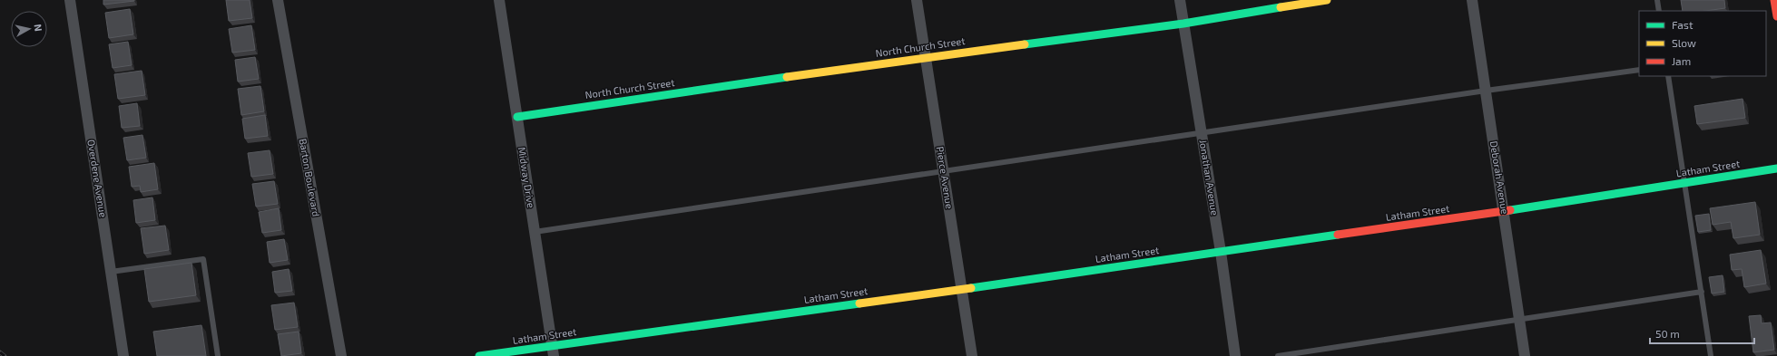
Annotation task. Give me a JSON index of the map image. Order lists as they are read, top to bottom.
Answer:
{
  "streets": {
    "street": [
      "North Church Street",
      "Latham Street",
      "Barton Boulevard",
      "Midway Drive",
      "Pierce Avenue",
      "Jonathan Avenue",
      "Deborah Avenue",
      "Overdene Avenue"
    ]
  },
  "crossings": [
    ["North Church Street", "Midway Drive"],
    ["North Church Street", "Pierce Avenue"],
    ["North Church Street", "Jonathan Avenue"],
    ["Latham Street", "Midway Drive"],
    ["Latham Street", "Pierce Avenue"],
    ["Latham Street", "Jonathan Avenue"],
    ["Latham Street", "Deborah Avenue"]
  ],
  "legend": ["Fast", "Slow", "Jam"],
  "scale_bar": "50 m",
  "north": "right"
}
